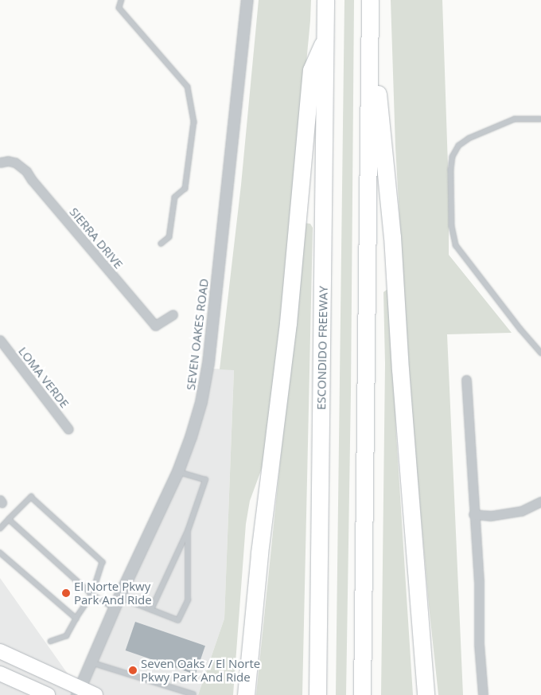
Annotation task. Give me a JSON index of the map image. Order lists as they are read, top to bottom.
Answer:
{
  "streets": {
    "highway": ["ESCONDIDO FREEWAY"],
    "street": ["SIERRA DRIVE", "SEVEN OAKES ROAD", "LOMA VERDE"]
  },
  "places": ["El Norte Pkwy Park And Ride", "Seven Oaks / El Norte Pkwy Park And Ride"]
}
